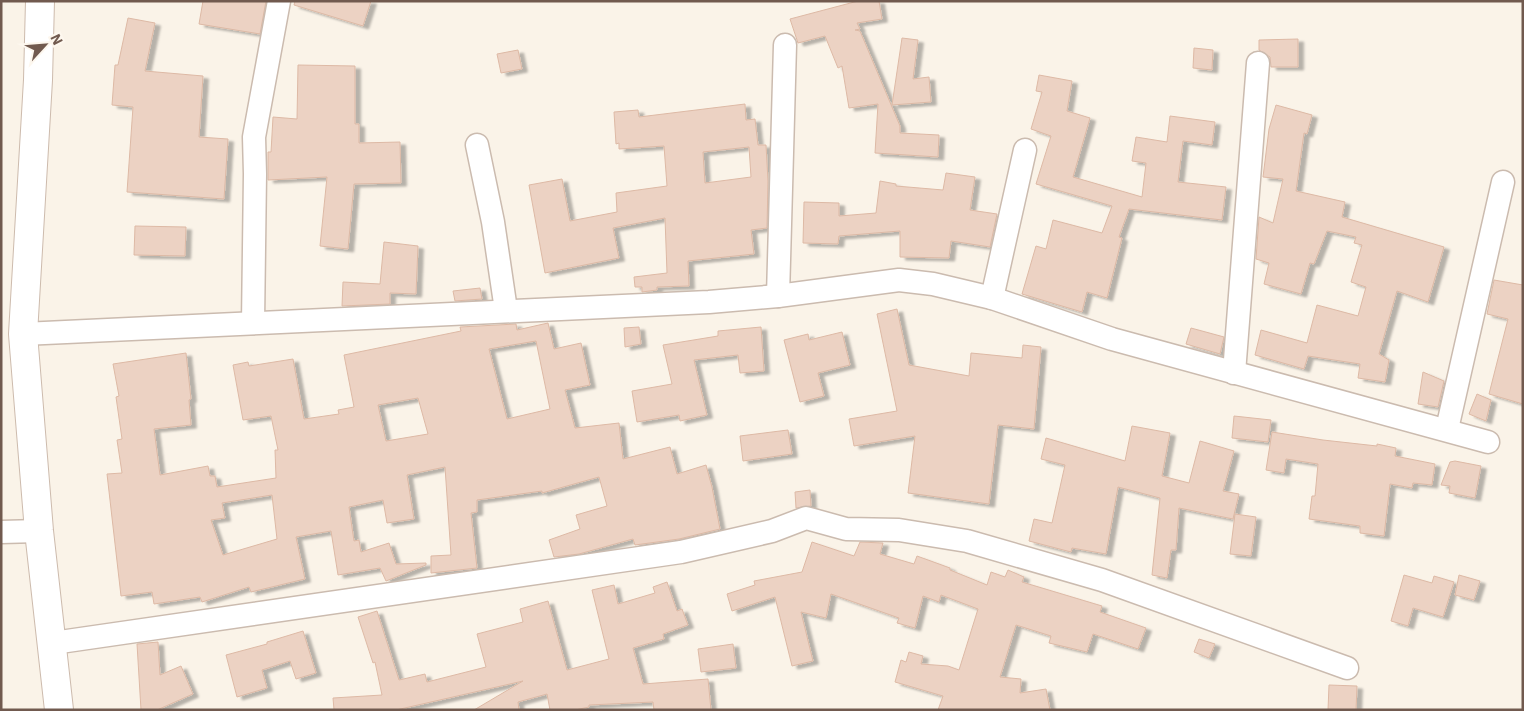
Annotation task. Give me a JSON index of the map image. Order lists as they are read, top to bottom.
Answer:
{
  "north": "top right"
}
